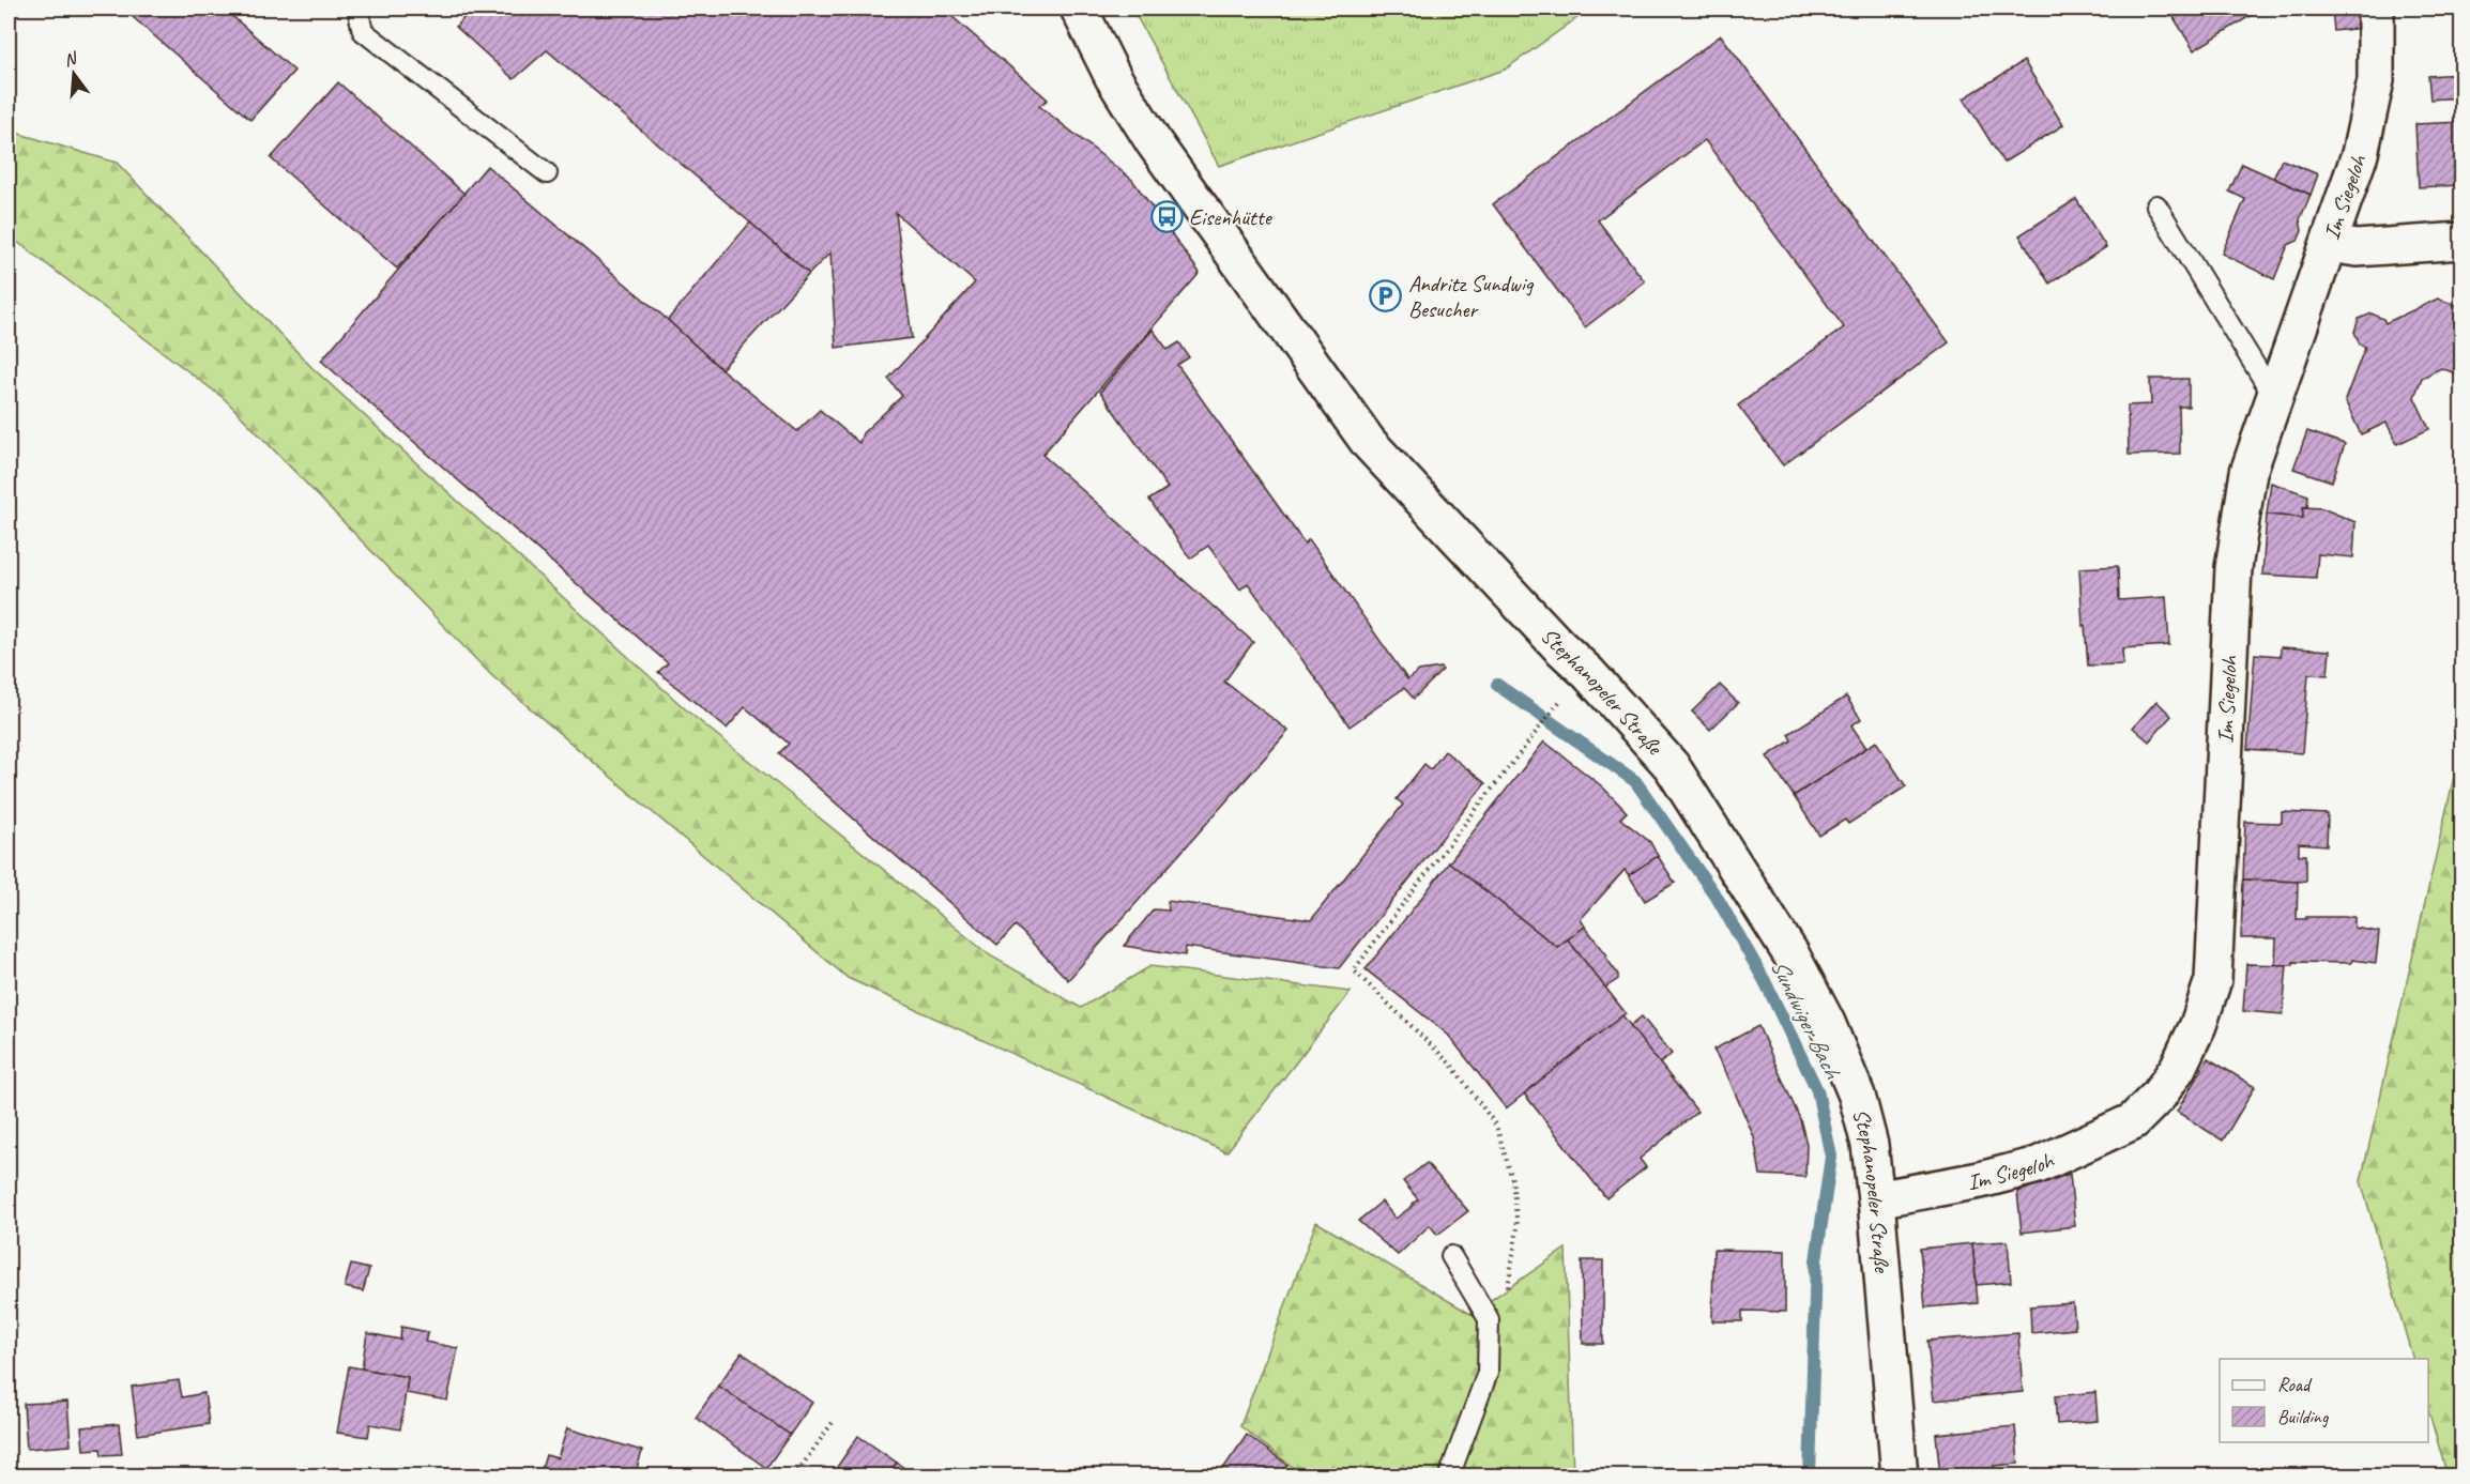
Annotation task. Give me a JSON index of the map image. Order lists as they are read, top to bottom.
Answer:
{
  "streets": {
    "street": ["Im Siegeloh", "Stephanopeler Straße"]
  },
  "crossings": [
    ["Im Siegeloh", "Stephanopeler Straße"]
  ],
  "water": ["Sundwiger Bach"],
  "places": {
    "bus stop": ["Eisenhütte"],
    "parking": ["Andritz Sundwig Besucher"]
  },
  "legend": ["Road", "Building"],
  "north": "top"
}
